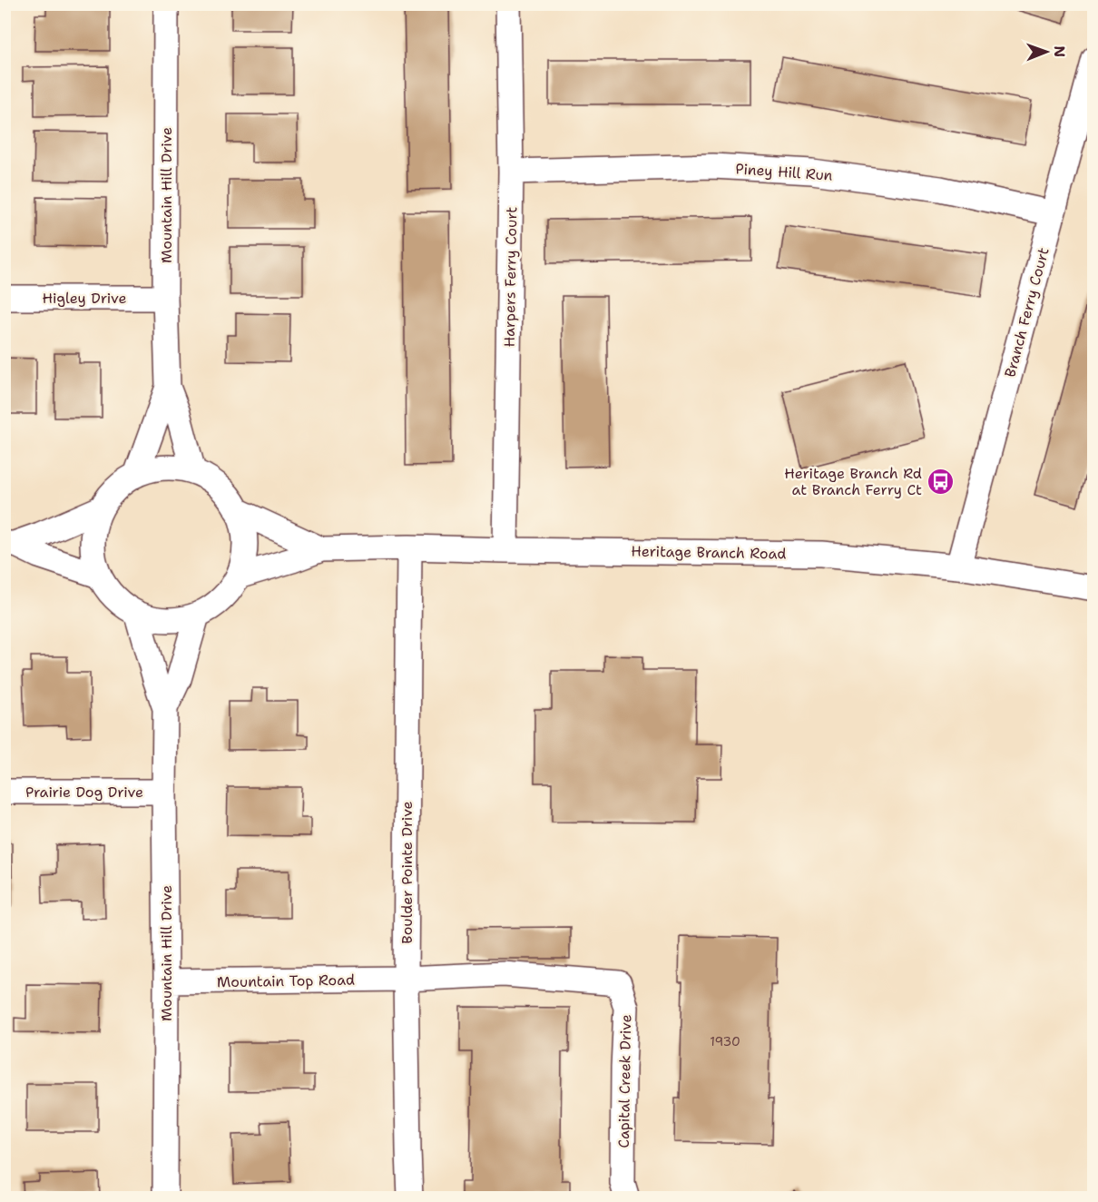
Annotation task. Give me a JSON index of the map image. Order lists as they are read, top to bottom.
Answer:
{
  "streets": {
    "street": [
      "Piney Hill Run",
      "Mountain Hill Drive",
      "Harpers Ferry Court",
      "Higley Drive",
      "Branch Ferry Court",
      "Heritage Branch Road",
      "Prairie Dog Drive",
      "Boulder Pointe Drive",
      "Mountain Top Road",
      "Capital Creek Drive"
    ]
  },
  "crossings": [
    ["Piney Hill Run", "Harpers Ferry Court"],
    ["Piney Hill Run", "Branch Ferry Court"],
    ["Mountain Hill Drive", "Higley Drive"],
    ["Mountain Hill Drive", "Heritage Branch Road"],
    ["Mountain Hill Drive", "Prairie Dog Drive"],
    ["Mountain Hill Drive", "Mountain Top Road"],
    ["Harpers Ferry Court", "Heritage Branch Road"],
    ["Branch Ferry Court", "Heritage Branch Road"],
    ["Heritage Branch Road", "Boulder Pointe Drive"],
    ["Boulder Pointe Drive", "Mountain Top Road"],
    ["Boulder Pointe Drive", "Capital Creek Drive"],
    ["Mountain Top Road", "Capital Creek Drive"]
  ],
  "places": {
    "bus stop": ["Heritage Branch Rd at Branch Ferry Ct"]
  },
  "house_numbers": ["1930"],
  "north": "right"
}
